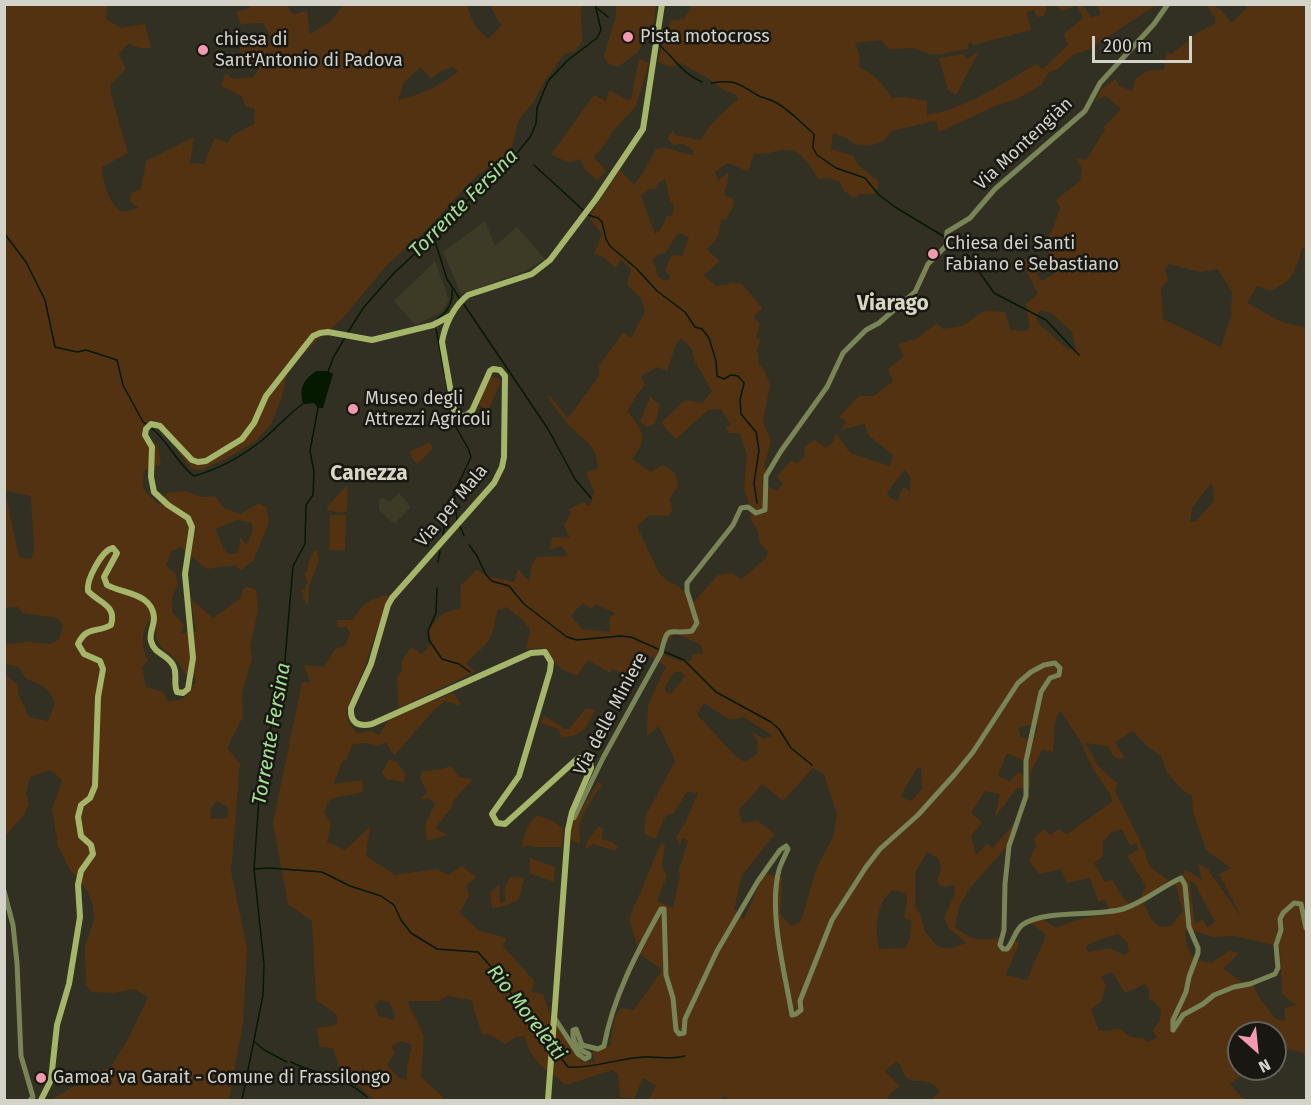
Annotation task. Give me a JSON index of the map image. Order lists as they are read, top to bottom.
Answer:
{
  "streets": {
    "main road": ["Via per Mala"],
    "street": ["Via Montengiàn", "Via delle Miniere"]
  },
  "crossings": [
    ["Via Montengiàn", "Via delle Miniere"],
    ["Via per Mala", "Via delle Miniere"]
  ],
  "districts": ["Viarago", "Canezza"],
  "water": ["Torrente Fersina", "Rio Moreletti"],
  "places": [
    "Pista motocross",
    "chiesa di Sant'Antonio di Padova",
    "Chiesa dei Santi Fabiano e Sebastiano",
    "Museo degli Attrezzi Agricoli",
    "Gamoa' va Garait - Comune di Frassilongo"
  ],
  "scale_bar": "200 m",
  "north": "bottom right"
}
